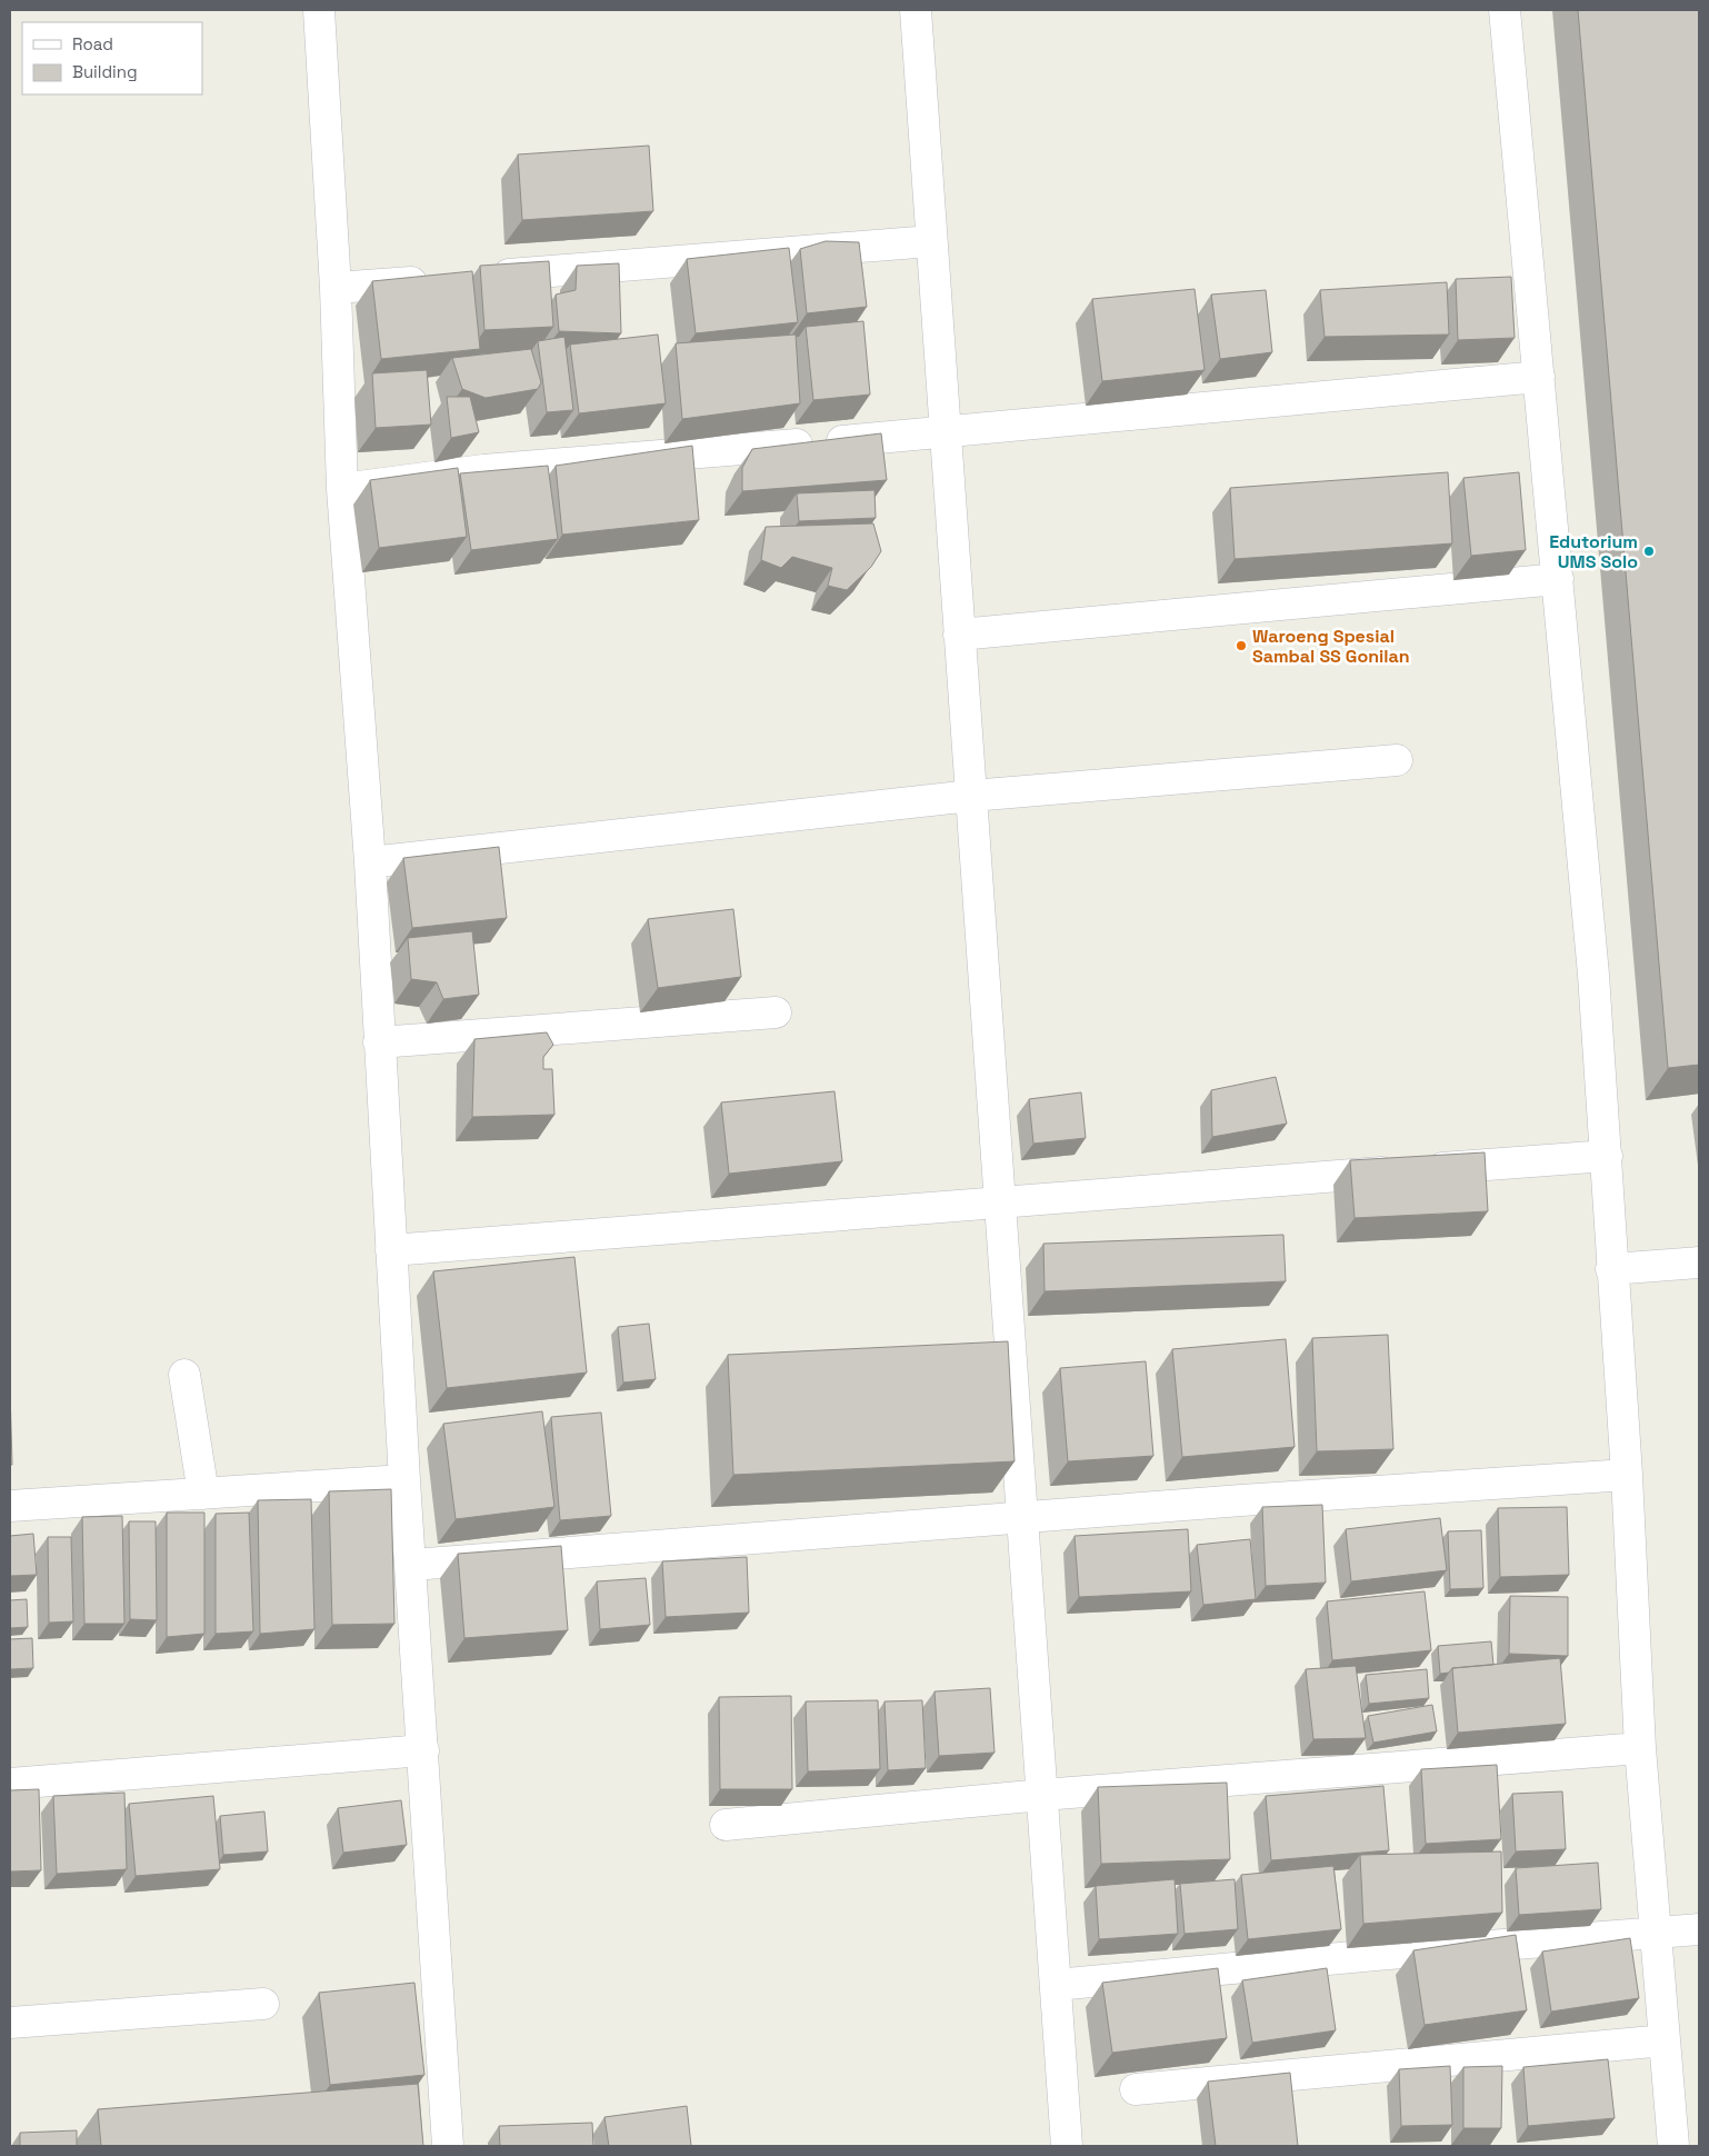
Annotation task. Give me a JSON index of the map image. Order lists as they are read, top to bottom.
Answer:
{
  "places": ["Edutorium UMS Solo", "Waroeng Spesial Sambal SS Gonilan"],
  "legend": ["Road", "Building"]
}
